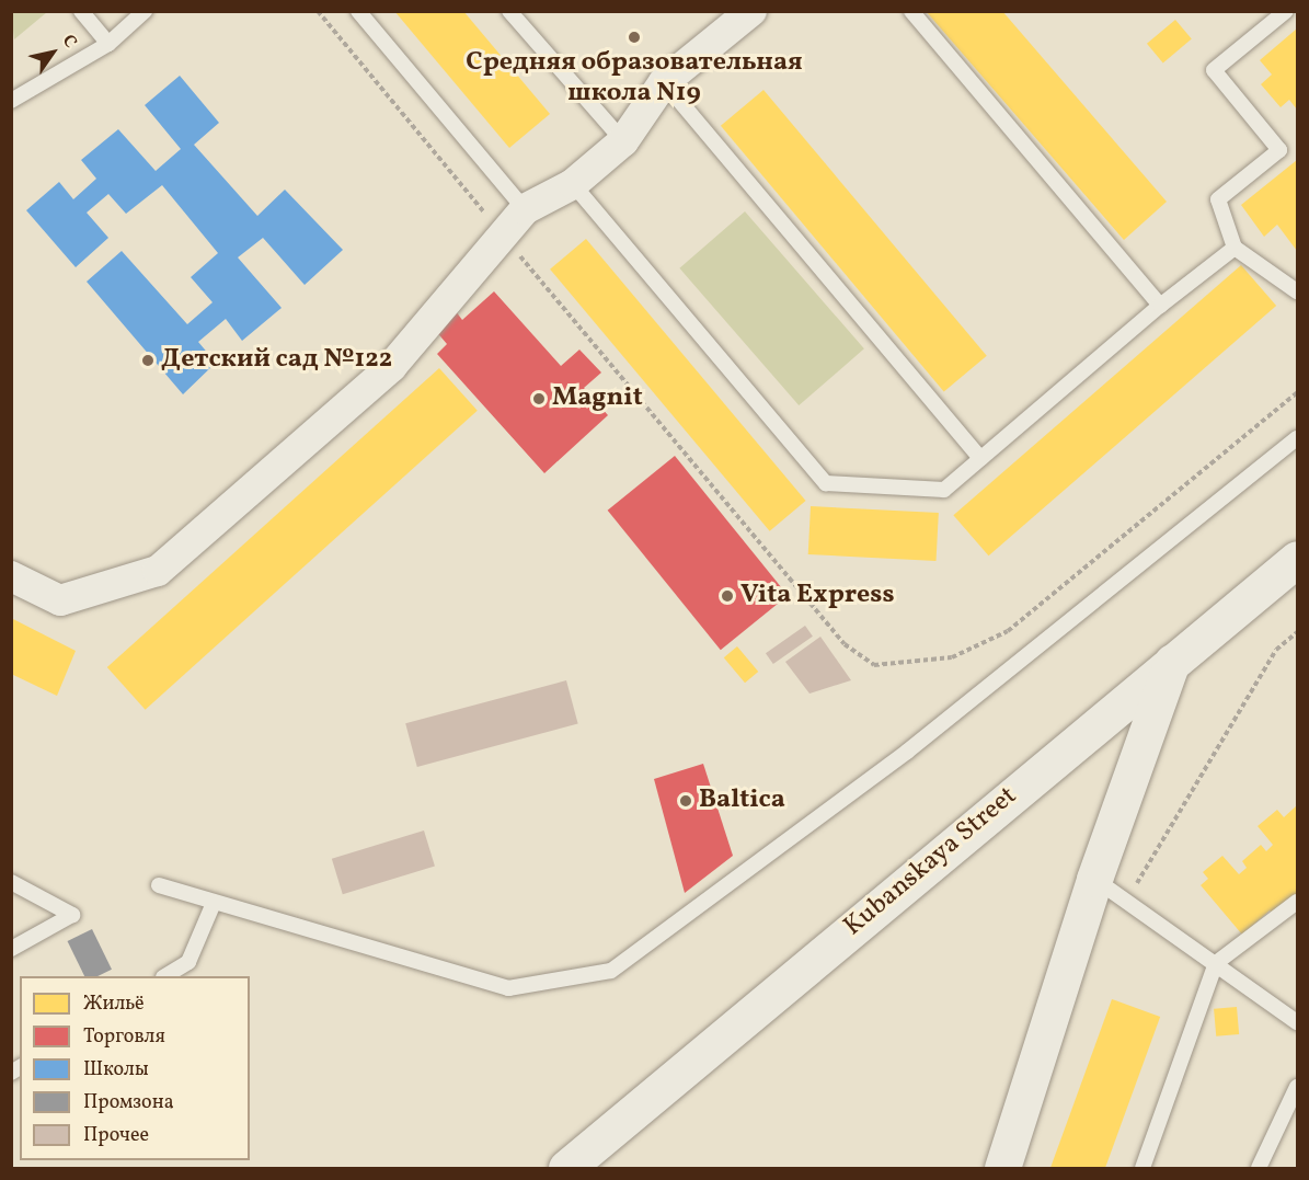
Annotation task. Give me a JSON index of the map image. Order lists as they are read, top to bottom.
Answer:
{
  "streets": {
    "main road": ["Kubanskaya Street"]
  },
  "places": [
    "Средняя образовательная школа N19",
    "Детский сад №122",
    "Magnit",
    "Vita Express",
    "Baltica"
  ],
  "legend": [
    "Жильё",
    "Торговля",
    "Школы",
    "Промзона",
    "Прочее"
  ],
  "north": "top right"
}
